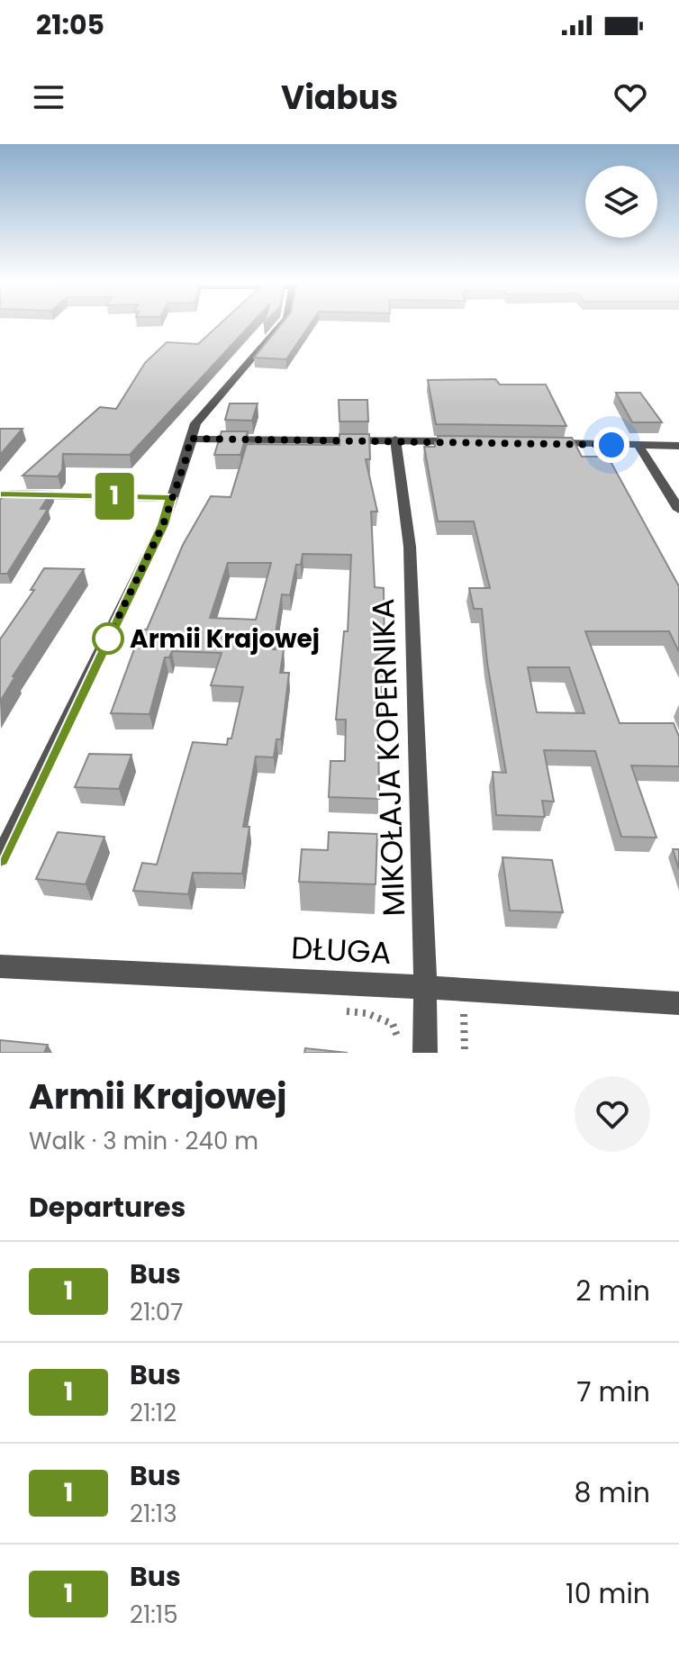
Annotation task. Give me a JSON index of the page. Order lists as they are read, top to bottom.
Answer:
{
  "streets": {
    "street": ["MIKOŁAJA KOPERNIKA", "DŁUGA"]
  },
  "crossings": [
    ["MIKOŁAJA KOPERNIKA", "DŁUGA"]
  ],
  "places": ["Armii Krajowej"],
  "lines": ["bus line 1"],
  "page": {
    "status": "21:05",
    "header": "Viabus",
    "on_map": "1",
    "heading": [
      ["Armii Krajowej", "Walk · 3 min · 240 m"],
      "Departures"
    ],
    "list": [
      {
        "mark": "1",
        "name": "Bus",
        "note": "21:07",
        "value": "2 min"
      },
      {
        "mark": "1",
        "name": "Bus",
        "note": "21:12",
        "value": "7 min"
      },
      {
        "mark": "1",
        "name": "Bus",
        "note": "21:13",
        "value": "8 min"
      },
      {
        "mark": "1",
        "name": "Bus",
        "note": "21:15",
        "value": "10 min"
      }
    ]
  }
}
